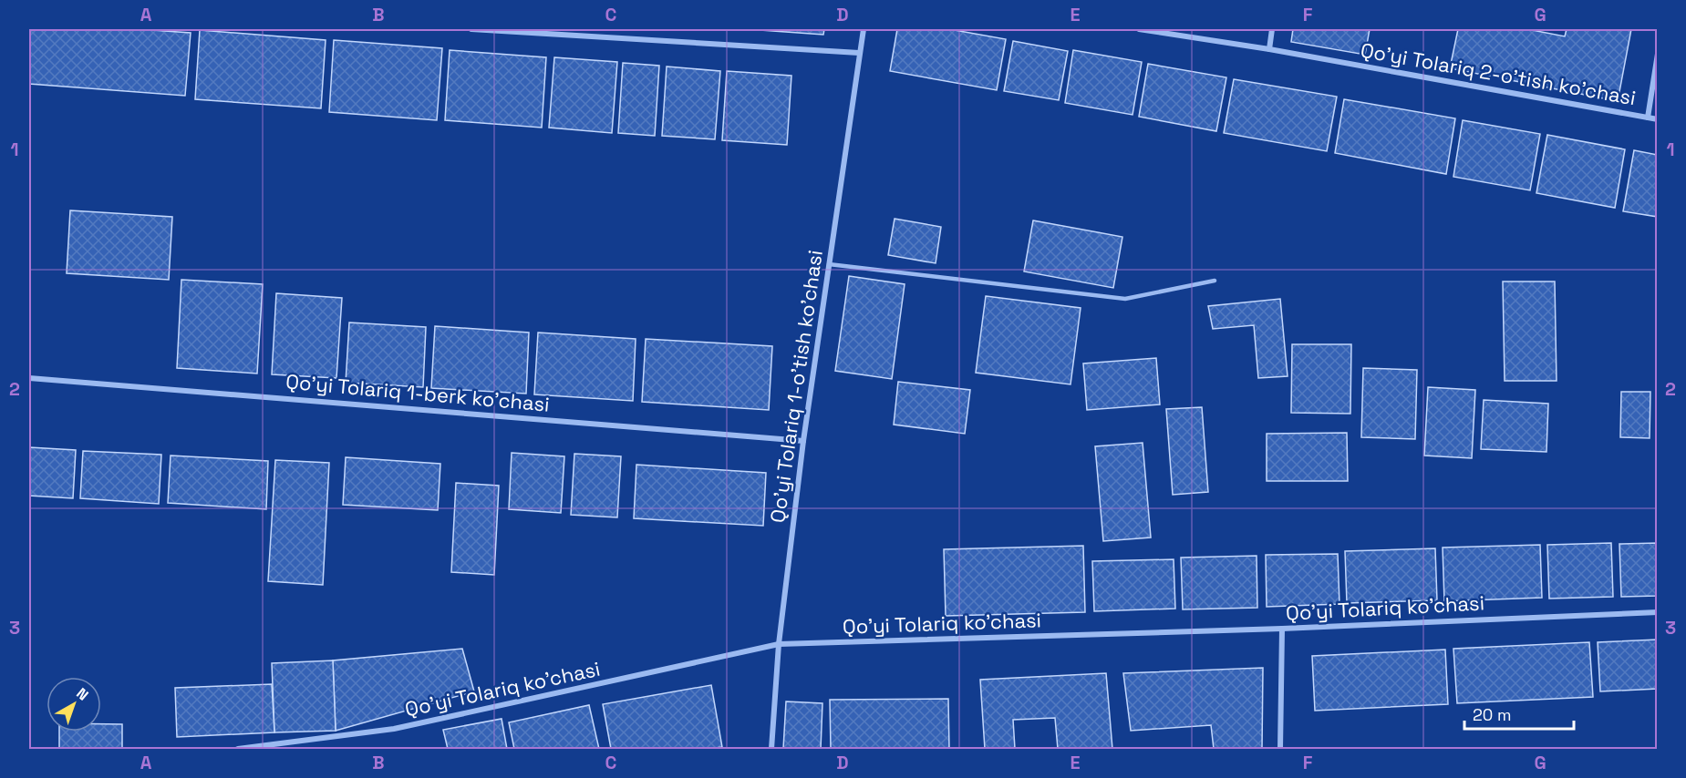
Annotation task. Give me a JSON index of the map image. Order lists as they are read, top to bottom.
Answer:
{
  "streets": {
    "street": [
      "Qo'yi Tolariq 2-o'tish ko'chasi",
      "Qo'yi Tolariq 1-o'tish ko'chasi",
      "Qo'yi Tolariq 1-berk ko'chasi",
      "Qo'yi Tolariq ko'chasi"
    ]
  },
  "crossings": [
    ["Qo'yi Tolariq 1-o'tish ko'chasi", "Qo'yi Tolariq 1-berk ko'chasi"],
    ["Qo'yi Tolariq 1-o'tish ko'chasi", "Qo'yi Tolariq ko'chasi"]
  ],
  "scale_bar": "20 m",
  "north": "top right",
  "grid": {
    "columns": [
      "A",
      "B",
      "C",
      "D",
      "E",
      "F",
      "G"
    ],
    "rows": ["1", "2", "3"]
  }
}
